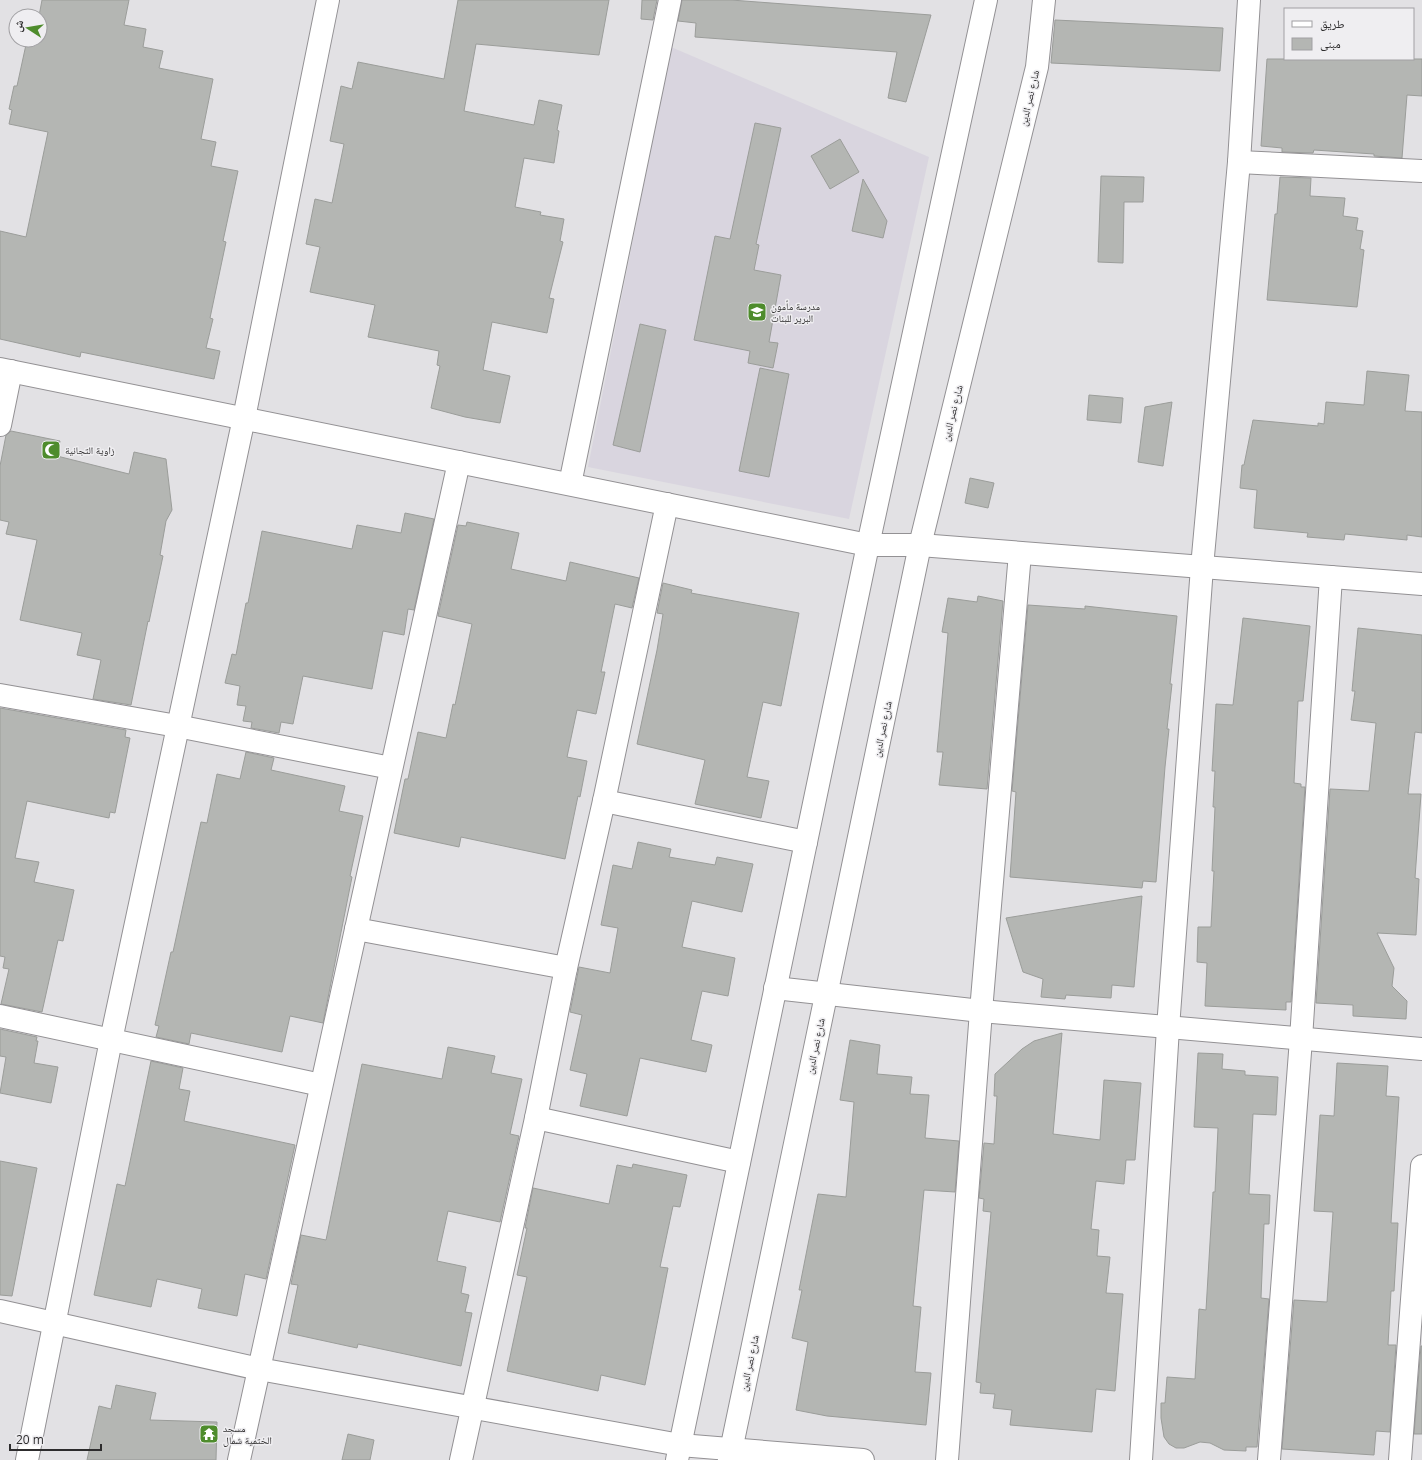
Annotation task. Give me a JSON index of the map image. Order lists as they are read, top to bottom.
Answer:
{
  "streets": {
    "street": ["شارع نصر الدين"]
  },
  "places": {
    "school or university": ["مدرسة مأمون البرير للبنات"],
    "mosque": ["زاوية التجانية"],
    "temple": ["مسجد الختمية شمال"]
  },
  "legend": ["طريق", "مبنى"],
  "scale_bar": "20 m",
  "north": "left"
}
